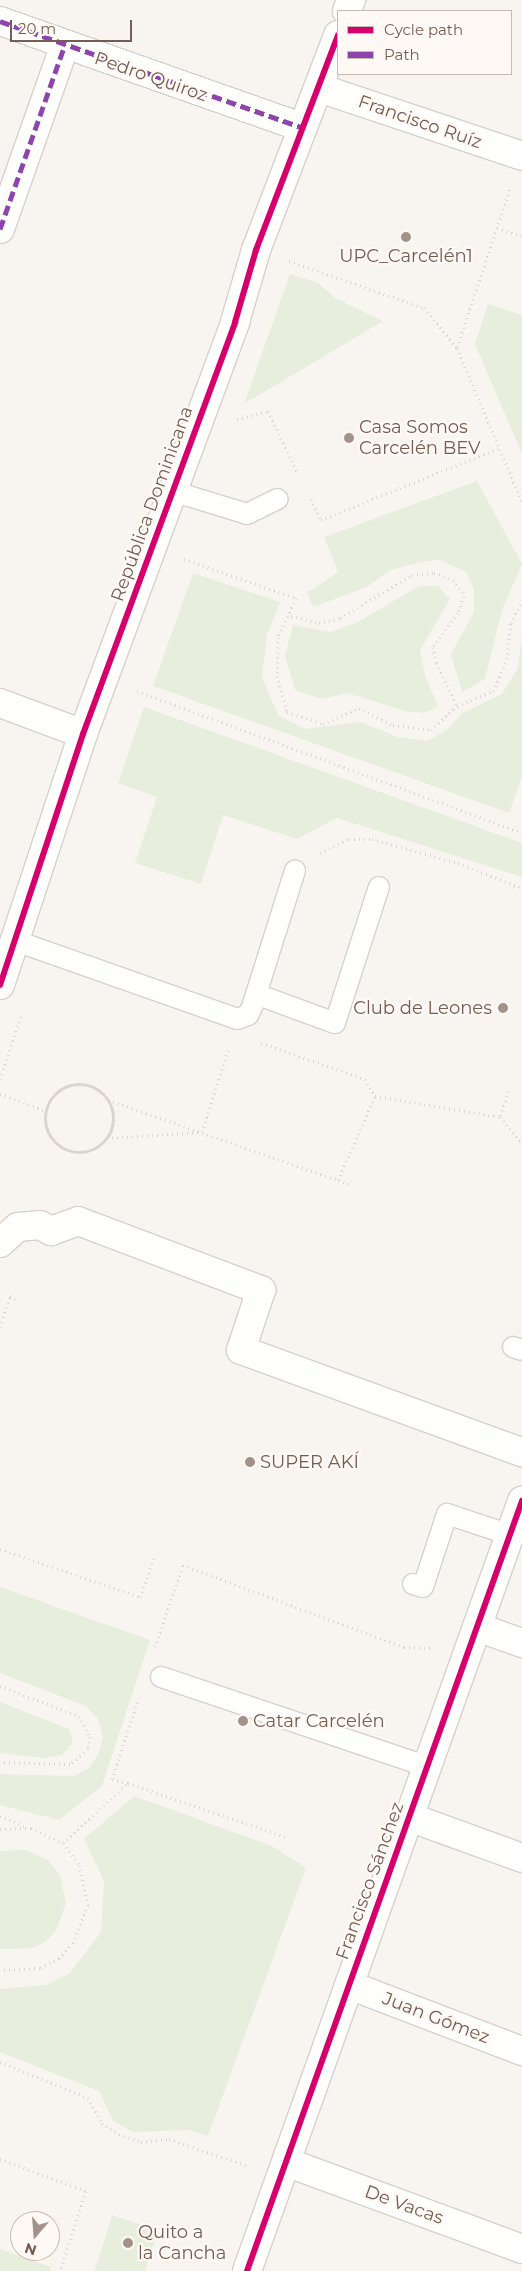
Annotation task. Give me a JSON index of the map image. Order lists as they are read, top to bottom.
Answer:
{
  "streets": {
    "street": [
      "Pedro Quiroz",
      "Francisco Ruíz",
      "República Dominicana",
      "Francisco Sánchez",
      "Juan Gómez",
      "De Vacas"
    ]
  },
  "crossings": [
    ["Pedro Quiroz", "República Dominicana"],
    ["Francisco Ruíz", "República Dominicana"],
    ["Francisco Sánchez", "Juan Gómez"],
    ["Francisco Sánchez", "De Vacas"]
  ],
  "places": [
    "UPC_Carcelén1",
    "Casa Somos Carcelén BEV",
    "Club de Leones",
    "SUPER AKÍ",
    "Catar Carcelén",
    "Quito a la Cancha"
  ],
  "legend": ["Cycle path", "Path"],
  "scale_bar": "20 m",
  "north": "bottom"
}
